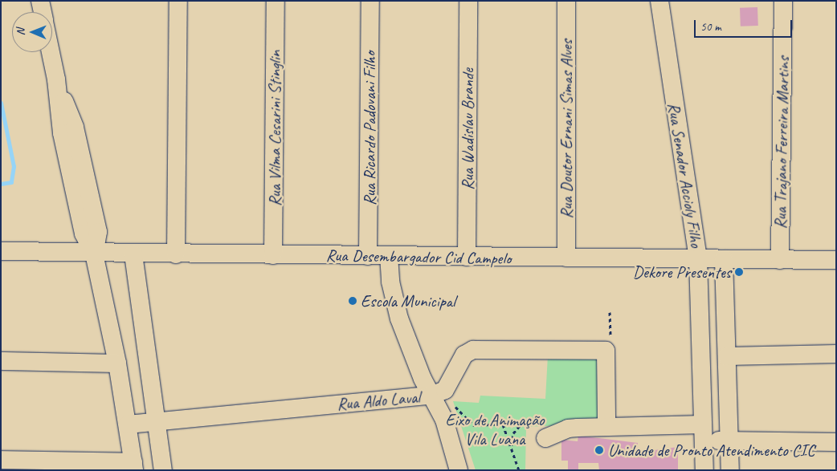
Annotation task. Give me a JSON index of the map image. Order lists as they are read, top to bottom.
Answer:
{
  "streets": {
    "street": [
      "Rua Vilma Cesarini Stinglin",
      "Rua Ricardo Padovani Filho",
      "Rua Wadislau Brande",
      "Rua Doutor Ernani Simas Alves",
      "Rua Trajano Ferreira Martins",
      "Rua Senador Accioly Filho",
      "Rua Desembargador Cid Campelo",
      "Rua Aldo Laval"
    ]
  },
  "crossings": [
    ["Rua Vilma Cesarini Stinglin", "Rua Desembargador Cid Campelo"],
    ["Rua Ricardo Padovani Filho", "Rua Desembargador Cid Campelo"],
    ["Rua Wadislau Brande", "Rua Desembargador Cid Campelo"],
    ["Rua Doutor Ernani Simas Alves", "Rua Desembargador Cid Campelo"],
    ["Rua Trajano Ferreira Martins", "Rua Desembargador Cid Campelo"],
    ["Rua Senador Accioly Filho", "Rua Desembargador Cid Campelo"]
  ],
  "parks": ["Eixo de Animação Vila Luana"],
  "places": ["Dekore Presentes", "Escola Municipal", "Unidade de Pronto Atendimento CIC"],
  "scale_bar": "50 m",
  "north": "left"
}
